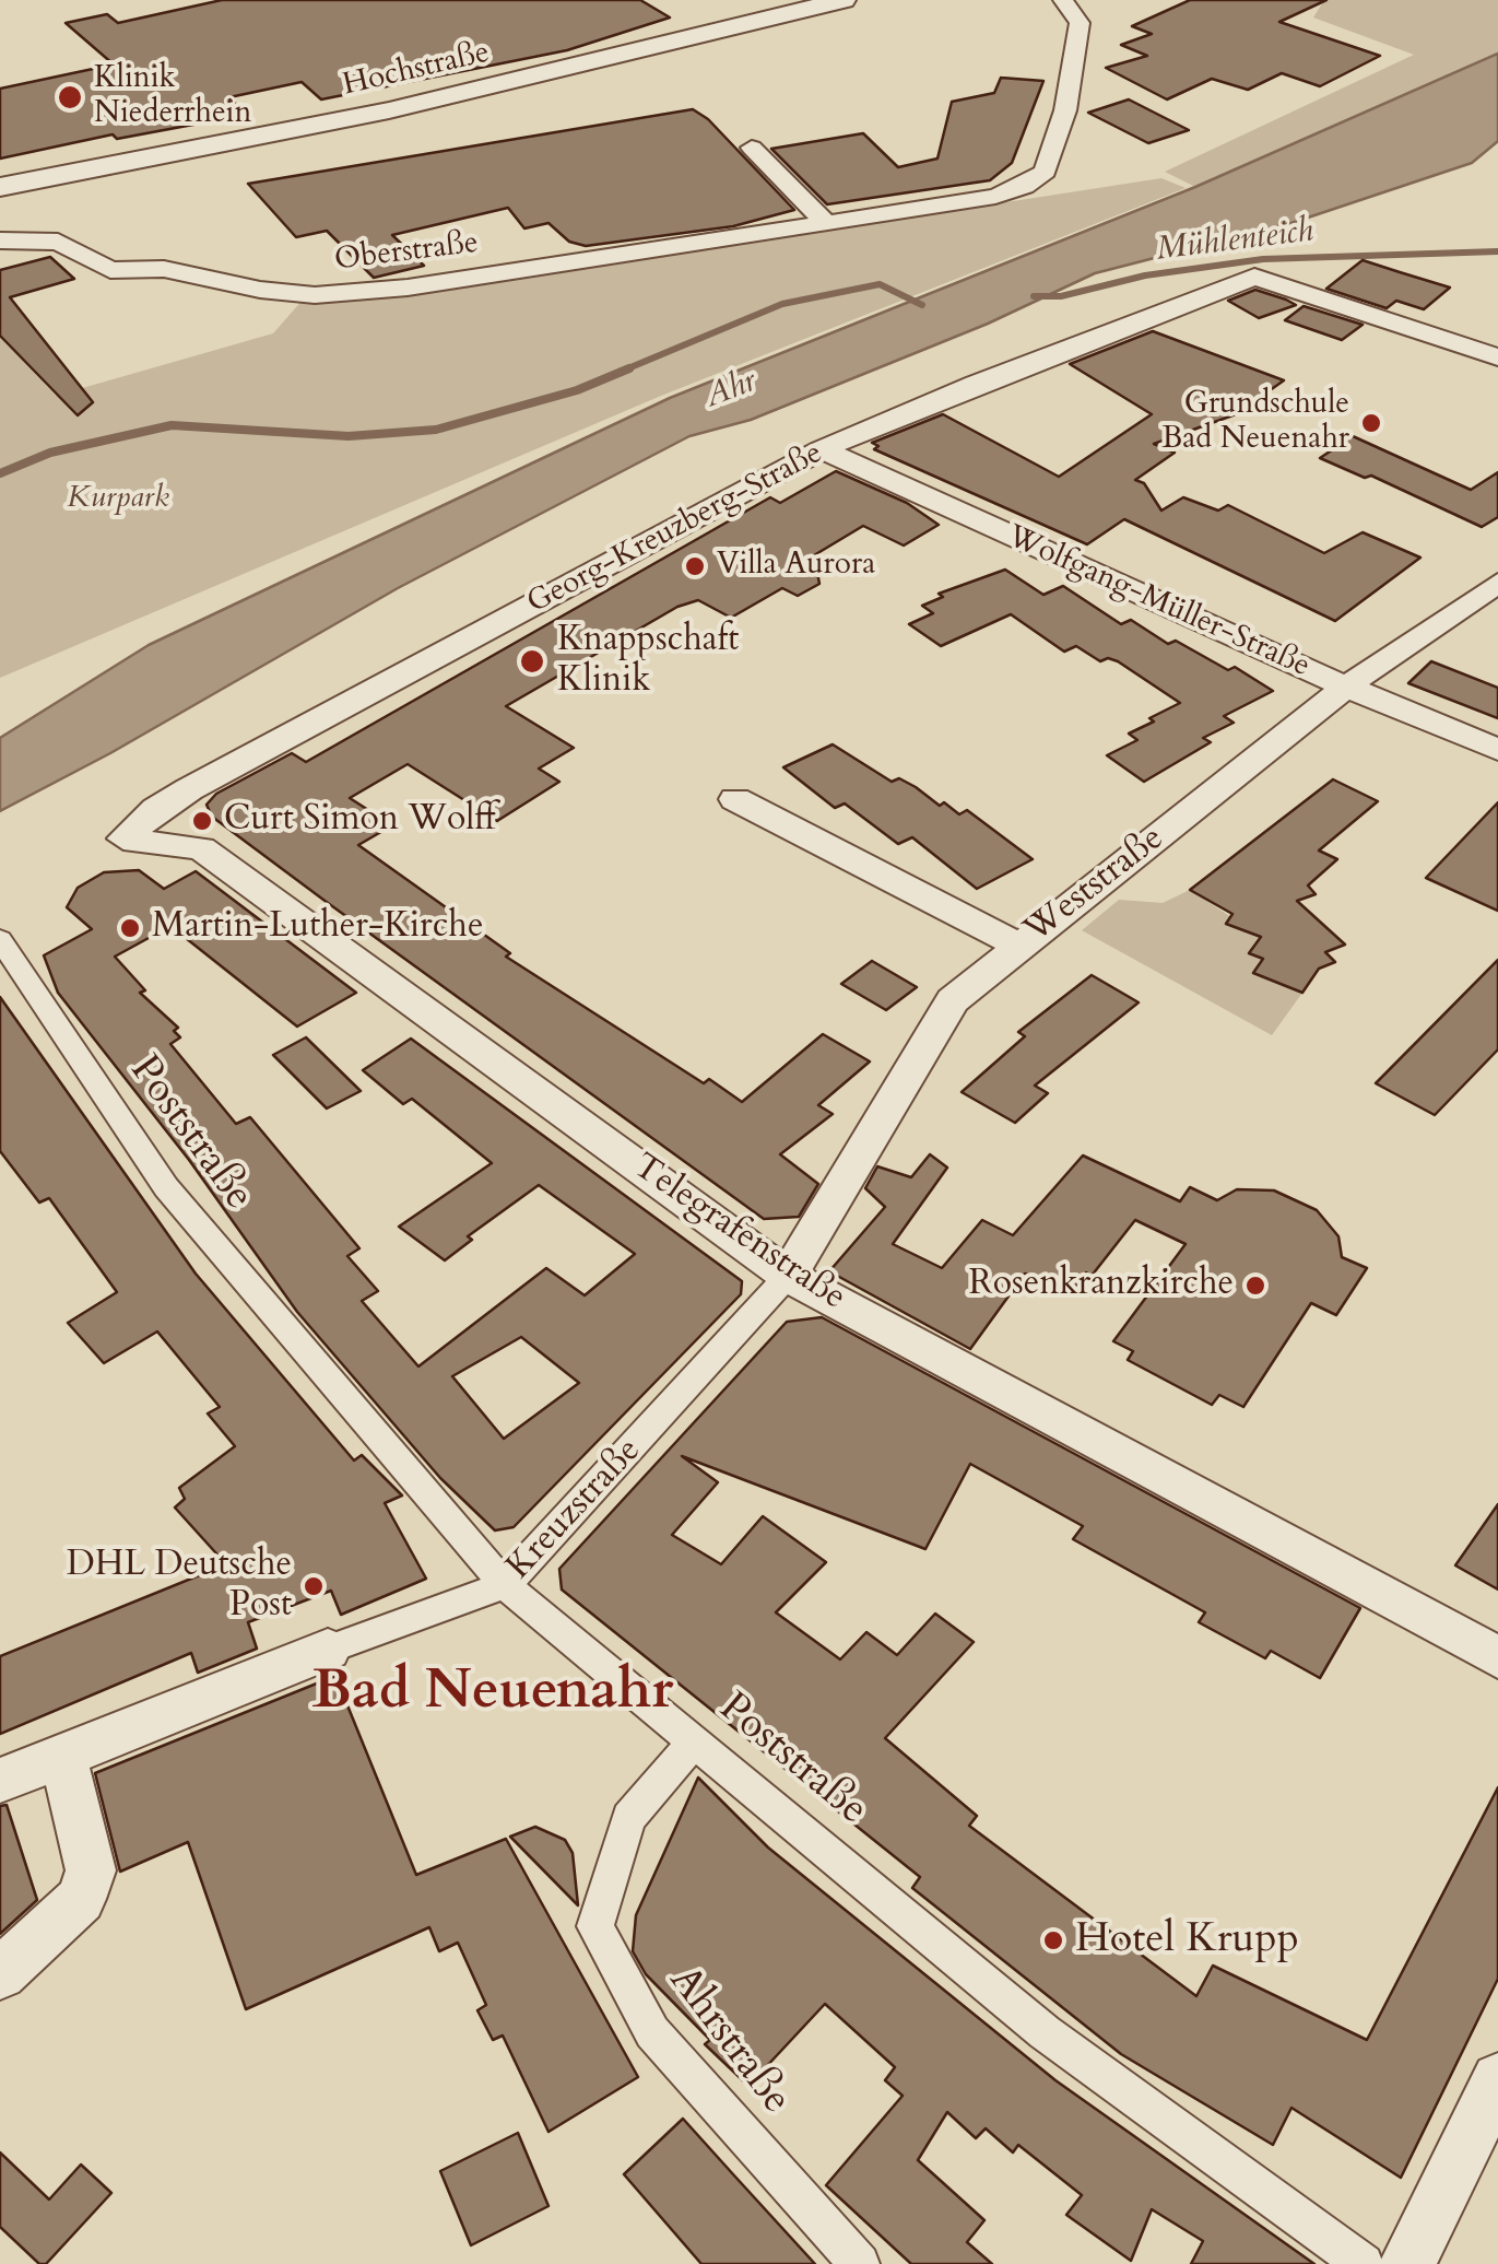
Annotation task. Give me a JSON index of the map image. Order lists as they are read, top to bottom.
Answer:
{
  "streets": {
    "street": [
      "Hochstraße",
      "Oberstraße",
      "Georg-Kreuzberg-Straße",
      "Wolfgang-Müller-Straße",
      "Weststraße",
      "Poststraße",
      "Telegrafenstraße",
      "Kreuzstraße",
      "Ahrstraße"
    ]
  },
  "crossings": [
    ["Georg-Kreuzberg-Straße", "Wolfgang-Müller-Straße"],
    ["Georg-Kreuzberg-Straße", "Telegrafenstraße"],
    ["Wolfgang-Müller-Straße", "Weststraße"],
    ["Weststraße", "Telegrafenstraße"],
    ["Weststraße", "Kreuzstraße"],
    ["Poststraße", "Kreuzstraße"],
    ["Poststraße", "Ahrstraße"],
    ["Telegrafenstraße", "Kreuzstraße"]
  ],
  "districts": ["Bad Neuenahr"],
  "water": ["Mühlenteich", "Ahr"],
  "parks": ["Kurpark"],
  "places": [
    "Klinik Niederrhein",
    "Grundschule Bad Neuenahr",
    "Villa Aurora",
    "Knappschaft Klinik",
    "Curt Simon Wolff",
    "Martin-Luther-Kirche",
    "Rosenkranzkirche",
    "DHL Deutsche Post",
    "Hotel Krupp"
  ]
}
